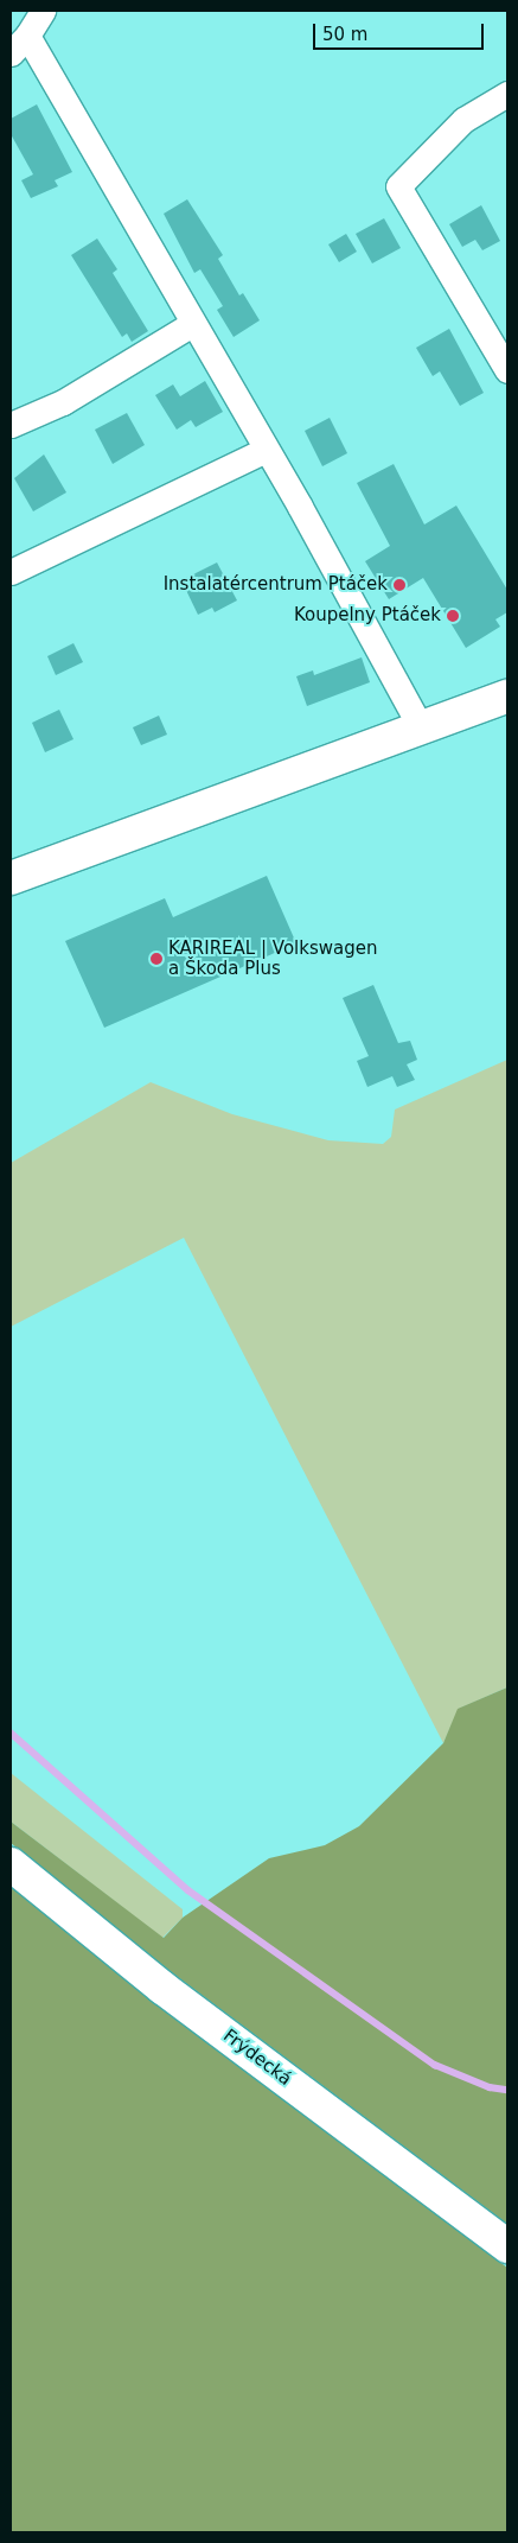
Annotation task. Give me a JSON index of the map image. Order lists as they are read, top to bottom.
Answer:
{
  "streets": {
    "main road": ["Frýdecká"]
  },
  "places": ["Instalatércentrum Ptáček", "Koupelny Ptáček", "KARIREAL | Volkswagen a Škoda Plus"],
  "scale_bar": "50 m"
}
